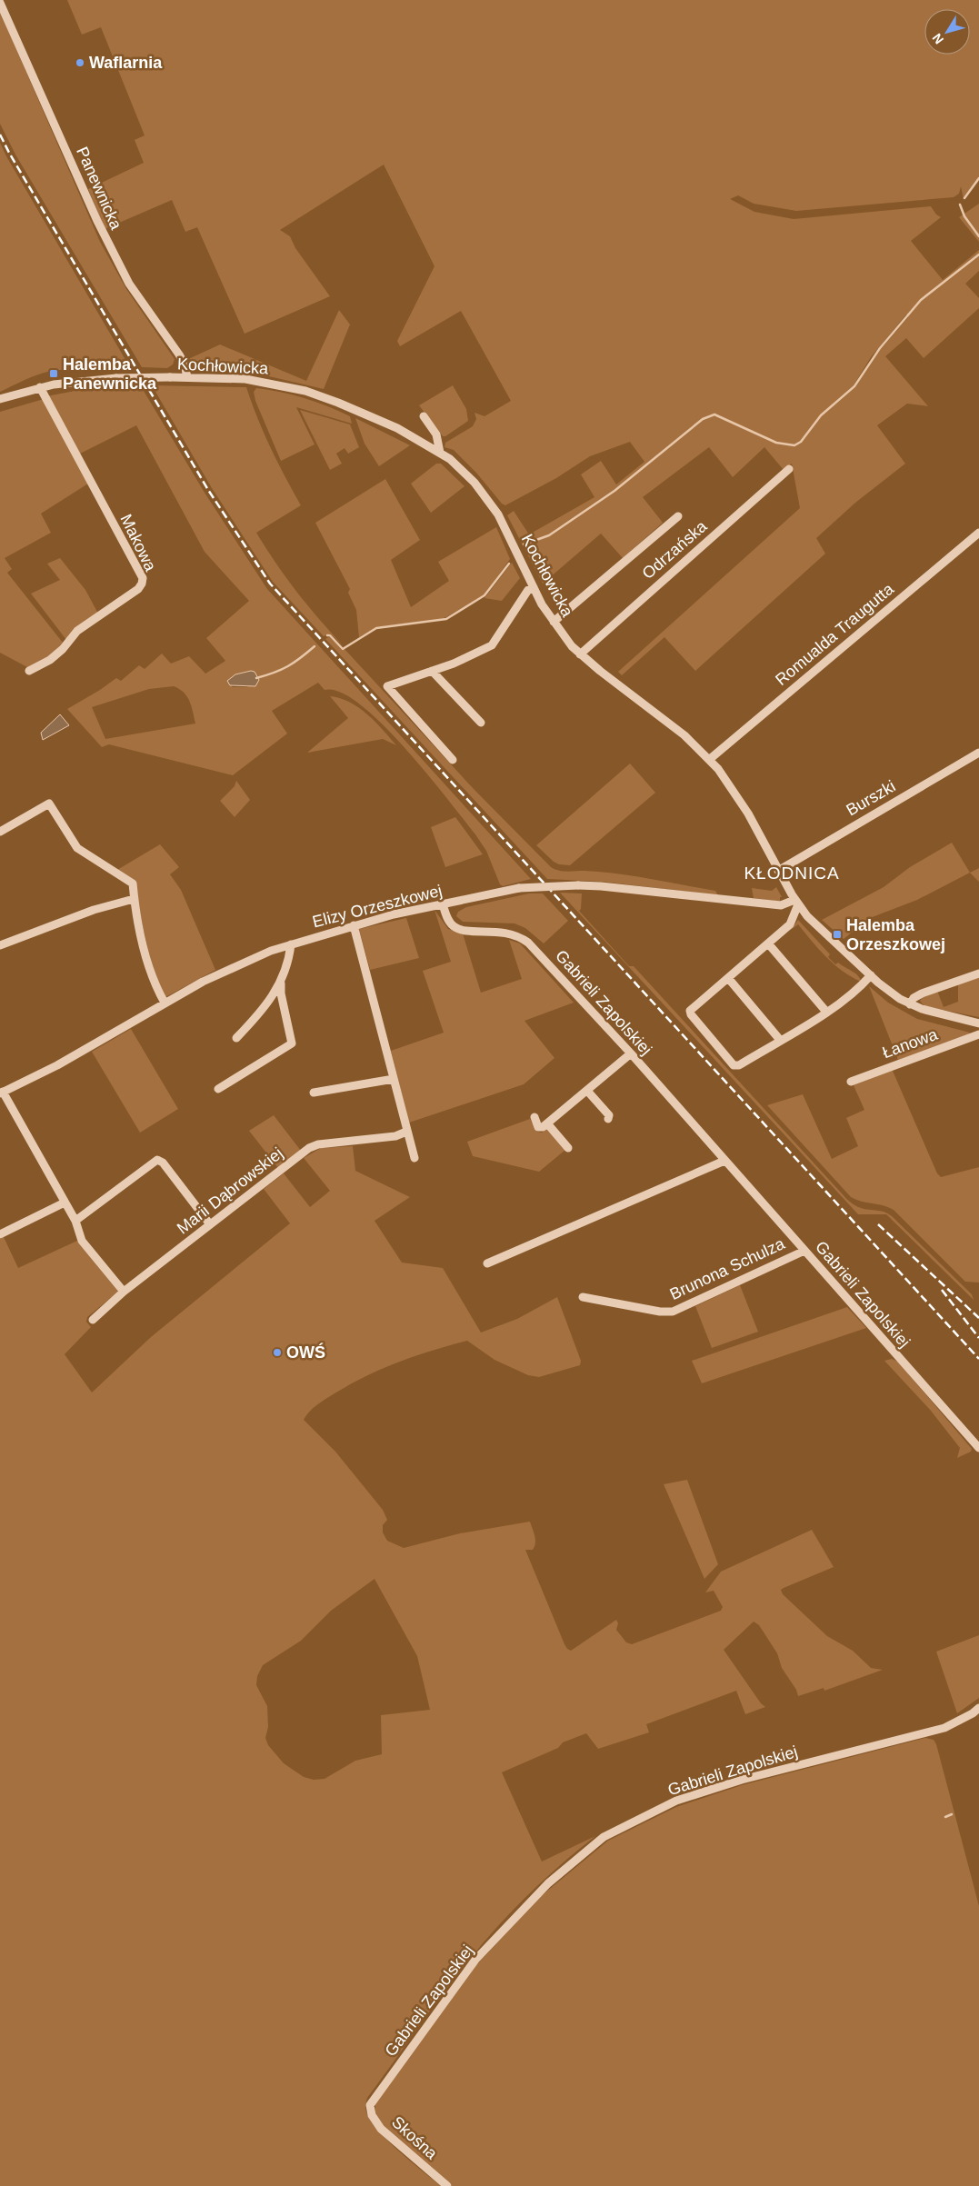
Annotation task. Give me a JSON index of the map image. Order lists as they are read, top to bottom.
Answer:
{
  "streets": {
    "street": [
      "Panewnicka",
      "Kochłowicka",
      "Makowa",
      "Odrzańska",
      "Romualda Traugutta",
      "Burszki",
      "Elizy Orzeszkowej",
      "Gabrieli Zapolskiej",
      "Łanowa",
      "Marii Dąbrowskiej",
      "Brunona Schulza",
      "Skośna"
    ]
  },
  "crossings": [
    ["Panewnicka", "Kochłowicka"],
    ["Kochłowicka", "Makowa"],
    ["Kochłowicka", "Odrzańska"],
    ["Kochłowicka", "Romualda Traugutta"],
    ["Kochłowicka", "Burszki"],
    ["Kochłowicka", "Elizy Orzeszkowej"],
    ["Elizy Orzeszkowej", "Gabrieli Zapolskiej"],
    ["Gabrieli Zapolskiej", "Brunona Schulza"],
    ["Gabrieli Zapolskiej", "Skośna"]
  ],
  "districts": ["KŁODNICA"],
  "places": {
    "other": ["Waflarnia", "OWŚ"],
    "transit": ["Halemba Panewnicka", "Halemba Orzeszkowej"]
  },
  "north": "bottom left"
}
